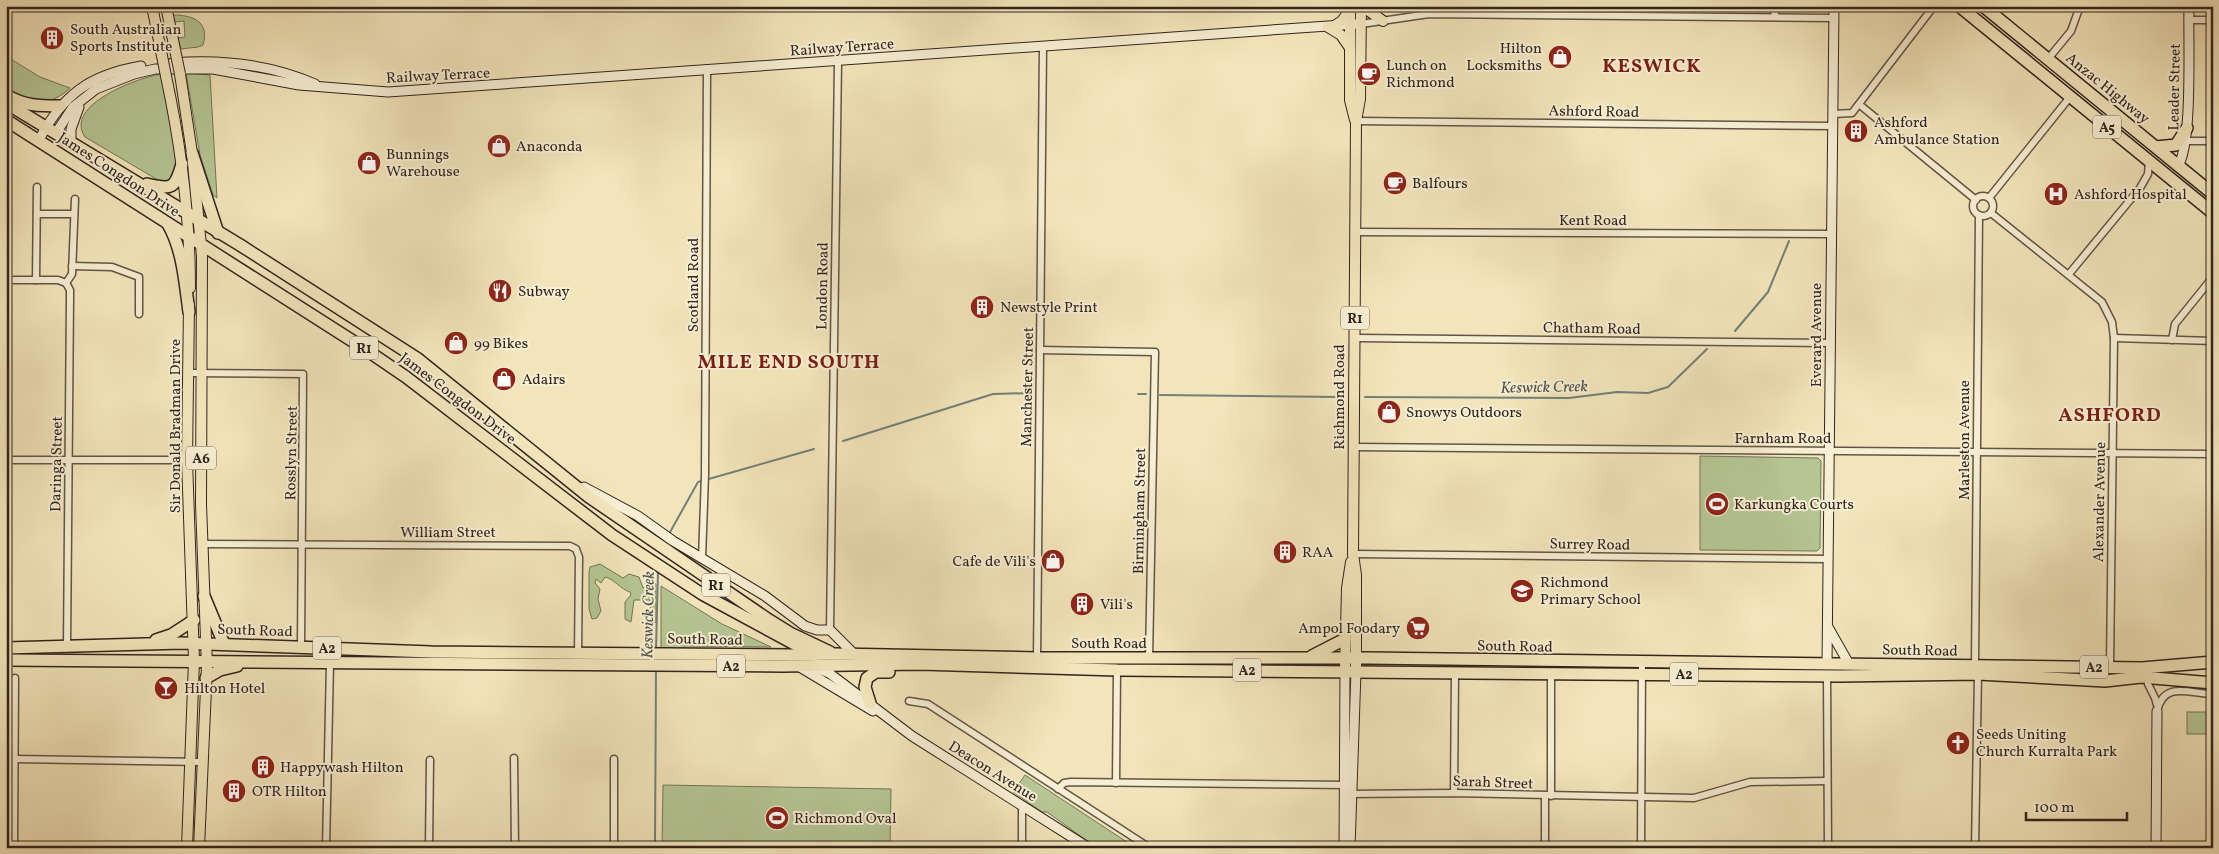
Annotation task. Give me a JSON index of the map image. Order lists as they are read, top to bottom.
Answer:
{
  "streets": {
    "highway": [
      "Anzac Highway",
      "A5",
      "James Congdon Drive",
      "R1",
      "South Road",
      "A2"
    ],
    "main road": [
      "Railway Terrace",
      "Leader Street",
      "Everard Avenue",
      "Richmond Road",
      "Sir Donald Bradman Drive",
      "A6",
      "Deacon Avenue"
    ],
    "street": [
      "Ashford Road",
      "Kent Road",
      "Scotland Road",
      "London Road",
      "Chatham Road",
      "Manchester Street",
      "Farnham Road",
      "Marleston Avenue",
      "Rosslyn Street",
      "Daringa Street",
      "Alexander Avenue",
      "Birmingham Street",
      "William Street",
      "Surrey Road",
      "Sarah Street"
    ]
  },
  "crossings": [
    ["Railway Terrace", "James Congdon Drive"],
    ["Railway Terrace", "Scotland Road"],
    ["Railway Terrace", "London Road"],
    ["Railway Terrace", "Manchester Street"],
    ["Railway Terrace", "Richmond Road"],
    ["Leader Street", "Anzac Highway"],
    ["Ashford Road", "Everard Avenue"],
    ["Ashford Road", "Richmond Road"],
    ["James Congdon Drive", "Scotland Road"],
    ["James Congdon Drive", "London Road"],
    ["James Congdon Drive", "Sir Donald Bradman Drive"],
    ["James Congdon Drive", "South Road"],
    ["James Congdon Drive", "Deacon Avenue"],
    ["Kent Road", "Everard Avenue"],
    ["Kent Road", "Richmond Road"],
    ["Chatham Road", "Everard Avenue"],
    ["Chatham Road", "Richmond Road"],
    ["Everard Avenue", "Farnham Road"],
    ["Everard Avenue", "Surrey Road"],
    ["Everard Avenue", "South Road"],
    ["Manchester Street", "Birmingham Street"],
    ["Manchester Street", "South Road"],
    ["Richmond Road", "Farnham Road"],
    ["Richmond Road", "Surrey Road"],
    ["Richmond Road", "South Road"],
    ["Richmond Road", "Sarah Street"],
    ["Sir Donald Bradman Drive", "Rosslyn Street"],
    ["Sir Donald Bradman Drive", "William Street"],
    ["Sir Donald Bradman Drive", "South Road"],
    ["Farnham Road", "Marleston Avenue"],
    ["Farnham Road", "Alexander Avenue"],
    ["Marleston Avenue", "Alexander Avenue"],
    ["Marleston Avenue", "South Road"],
    ["Rosslyn Street", "William Street"],
    ["Rosslyn Street", "South Road"],
    ["Daringa Street", "South Road"],
    ["Alexander Avenue", "South Road"],
    ["Birmingham Street", "South Road"],
    ["William Street", "South Road"],
    ["South Road", "Deacon Avenue"]
  ],
  "districts": ["KESWICK", "MILE END SOUTH", "ASHFORD"],
  "water": ["Keswick Creek"],
  "places": {
    "building": [
      "South Australian Sports Institute",
      "Ashford Ambulance Station",
      "Newstyle Print",
      "RAA",
      "Vili's",
      "Happywash Hilton",
      "OTR Hilton"
    ],
    "shop": [
      "Hilton Locksmiths",
      "Anaconda",
      "Bunnings Warehouse",
      "99 Bikes",
      "Adairs",
      "Snowys Outdoors",
      "Cafe de Vili's"
    ],
    "cafe": ["Lunch on Richmond", "Balfours"],
    "hospital": ["Ashford Hospital"],
    "restaurant": ["Subway"],
    "sports": ["Karkungka Courts", "Richmond Oval"],
    "school or university": ["Richmond Primary School"],
    "supermarket": ["Ampol Foodary"],
    "bar": ["Hilton Hotel"],
    "church": ["Seeds Uniting Church Kurralta Park"]
  },
  "scale_bar": "100 m"
}
